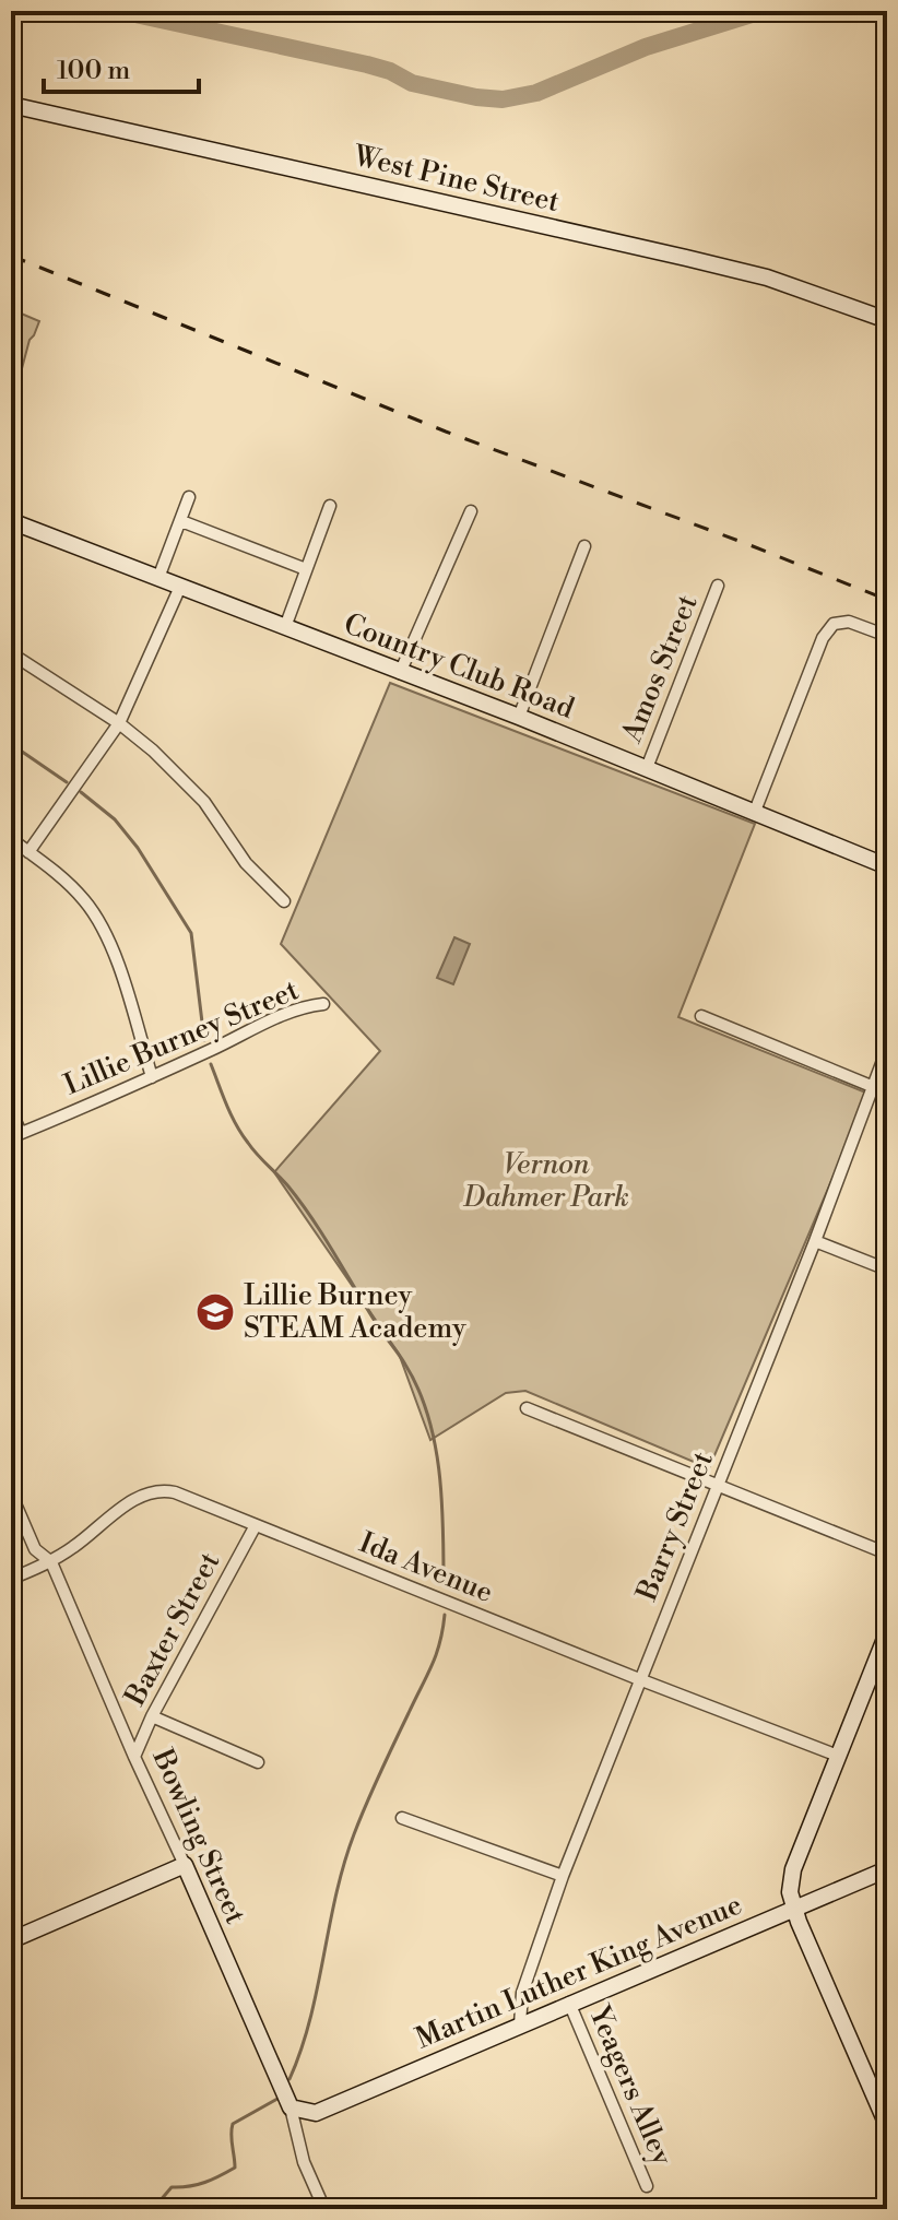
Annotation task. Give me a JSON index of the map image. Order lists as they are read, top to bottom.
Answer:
{
  "streets": {
    "street": [
      "West Pine Street",
      "Country Club Road",
      "Amos Street",
      "Lillie Burney Street",
      "Barry Street",
      "Ida Avenue",
      "Baxter Street",
      "Bowling Street",
      "Martin Luther King Avenue",
      "Yeagers Alley"
    ]
  },
  "crossings": [
    ["Country Club Road", "Amos Street"],
    ["Barry Street", "Ida Avenue"],
    ["Barry Street", "Martin Luther King Avenue"],
    ["Ida Avenue", "Baxter Street"],
    ["Ida Avenue", "Bowling Street"],
    ["Baxter Street", "Bowling Street"],
    ["Bowling Street", "Martin Luther King Avenue"],
    ["Martin Luther King Avenue", "Yeagers Alley"]
  ],
  "parks": ["Vernon Dahmer Park"],
  "places": {
    "school or university": ["Lillie Burney STEAM Academy"]
  },
  "scale_bar": "100 m"
}
